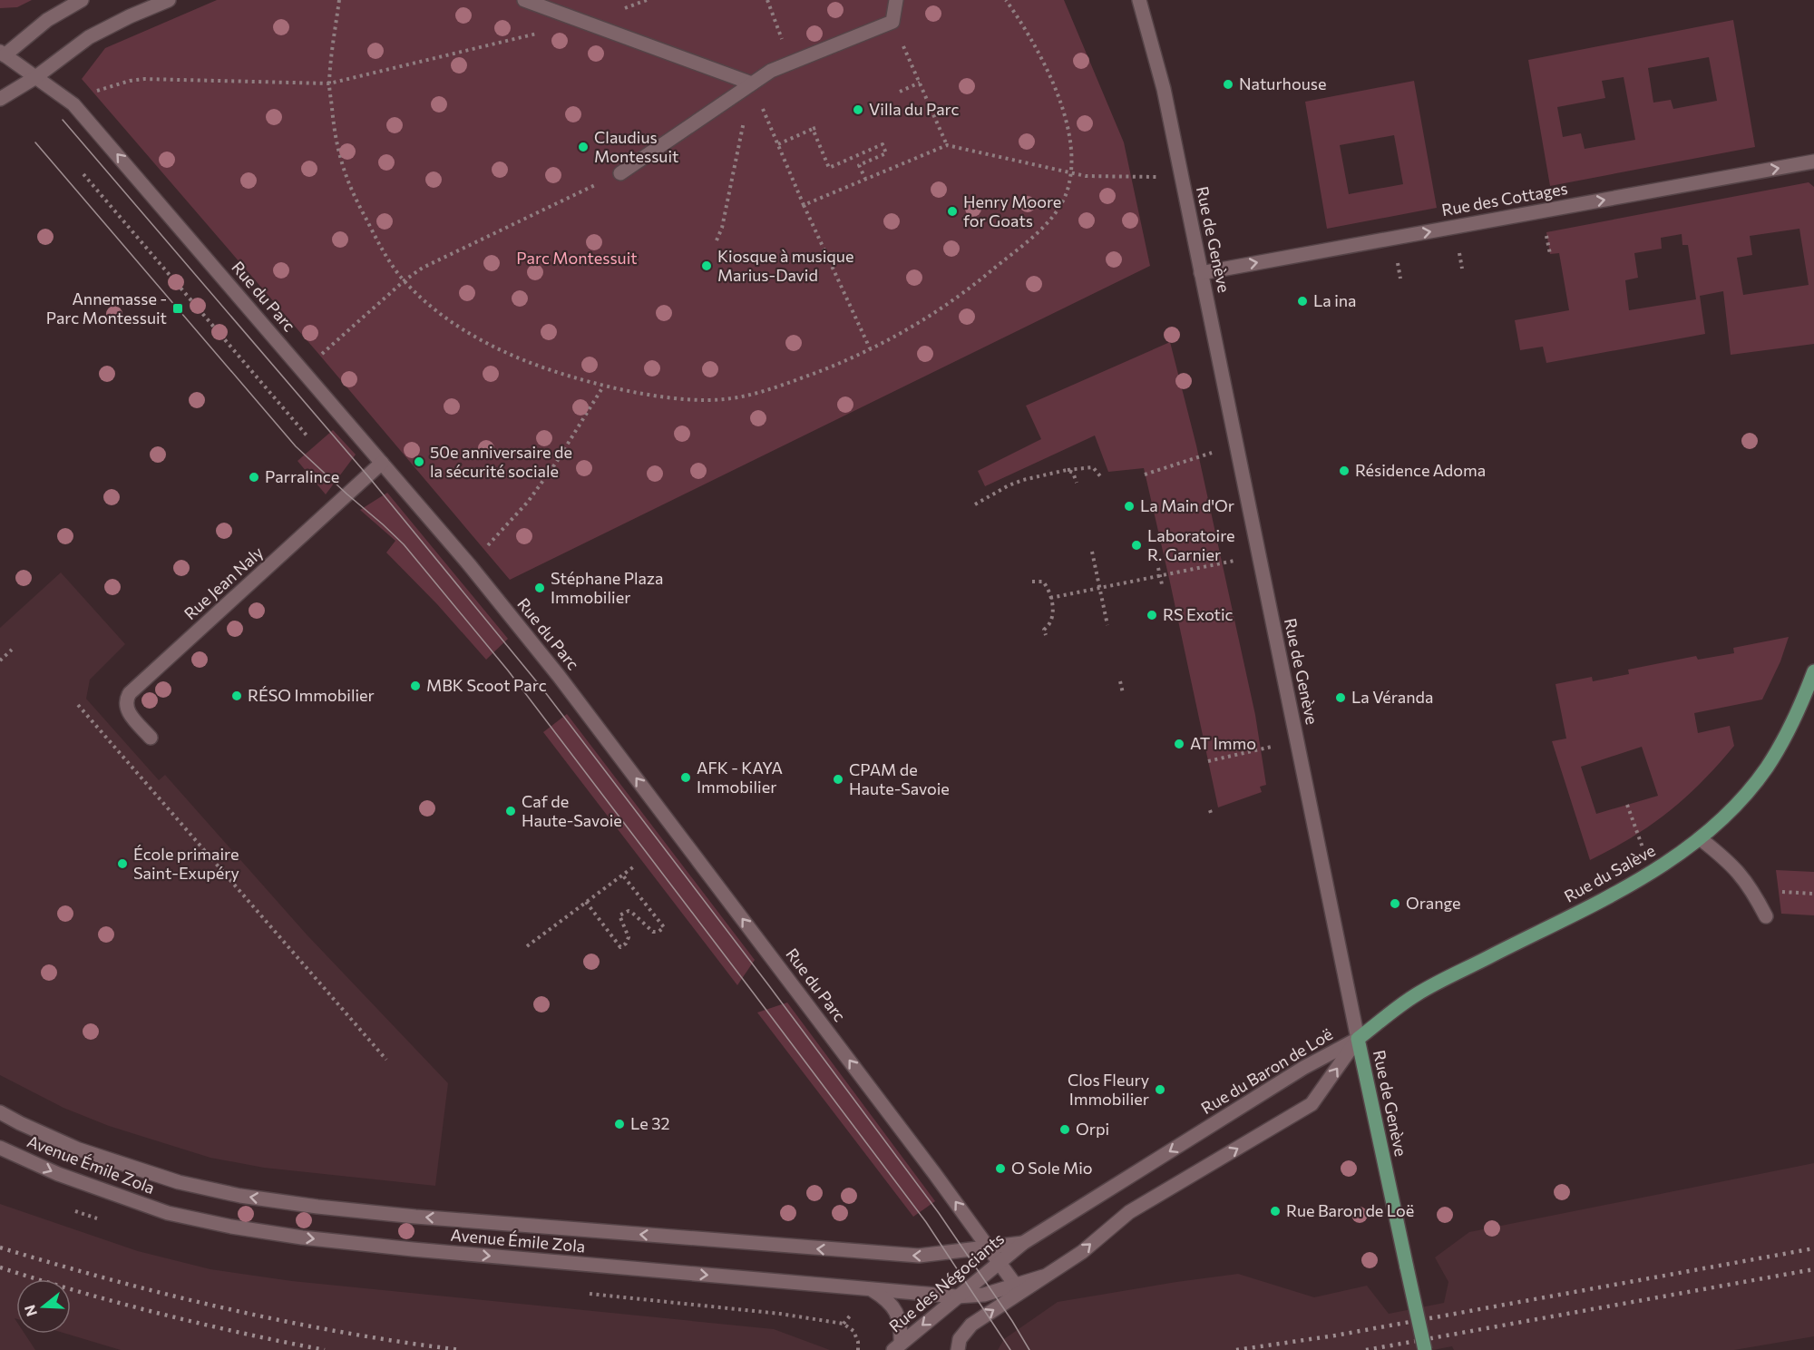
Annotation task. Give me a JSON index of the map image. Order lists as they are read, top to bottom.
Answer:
{
  "streets": {
    "main road": ["Rue de Genève", "Rue du Salève"],
    "street": [
      "Rue des Cottages",
      "Rue du Parc",
      "Rue Jean Naly",
      "Rue du Baron de Loë",
      "Avenue Émile Zola",
      "Rue des Négociants"
    ]
  },
  "crossings": [
    ["Rue des Cottages", "Rue de Genève"],
    ["Rue de Genève", "Rue du Salève"],
    ["Rue de Genève", "Rue du Baron de Loë"],
    ["Rue du Parc", "Rue Jean Naly"],
    ["Rue du Parc", "Avenue Émile Zola"],
    ["Rue du Parc", "Rue des Négociants"],
    ["Rue du Salève", "Rue du Baron de Loë"],
    ["Rue du Baron de Loë", "Avenue Émile Zola"],
    ["Rue du Baron de Loë", "Rue des Négociants"],
    ["Avenue Émile Zola", "Rue des Négociants"]
  ],
  "one_way": ["Rue des Cottages", "Rue du Parc"],
  "parks": ["Parc Montessuit"],
  "places": {
    "other": [
      "Naturhouse",
      "Villa du Parc",
      "Claudius Montessuit",
      "Henry Moore for Goats",
      "Kiosque à musique Marius-David",
      "La ina",
      "50e anniversaire de la sécurité sociale",
      "Résidence Adoma",
      "Parralince",
      "La Main d'Or",
      "Laboratoire R. Garnier",
      "Stéphane Plaza Immobilier",
      "RS Exotic",
      "MBK Scoot Parc",
      "RÉSO Immobilier",
      "La Véranda",
      "AT Immo",
      "AFK - KAYA Immobilier",
      "CPAM de Haute-Savoie",
      "Caf de Haute-Savoie",
      "École primaire Saint-Exupéry",
      "Orange",
      "Clos Fleury Immobilier",
      "Le 32",
      "Orpi",
      "O Sole Mio",
      "Rue Baron de Loë"
    ],
    "transit": ["Annemasse - Parc Montessuit"]
  },
  "north": "left"
}
